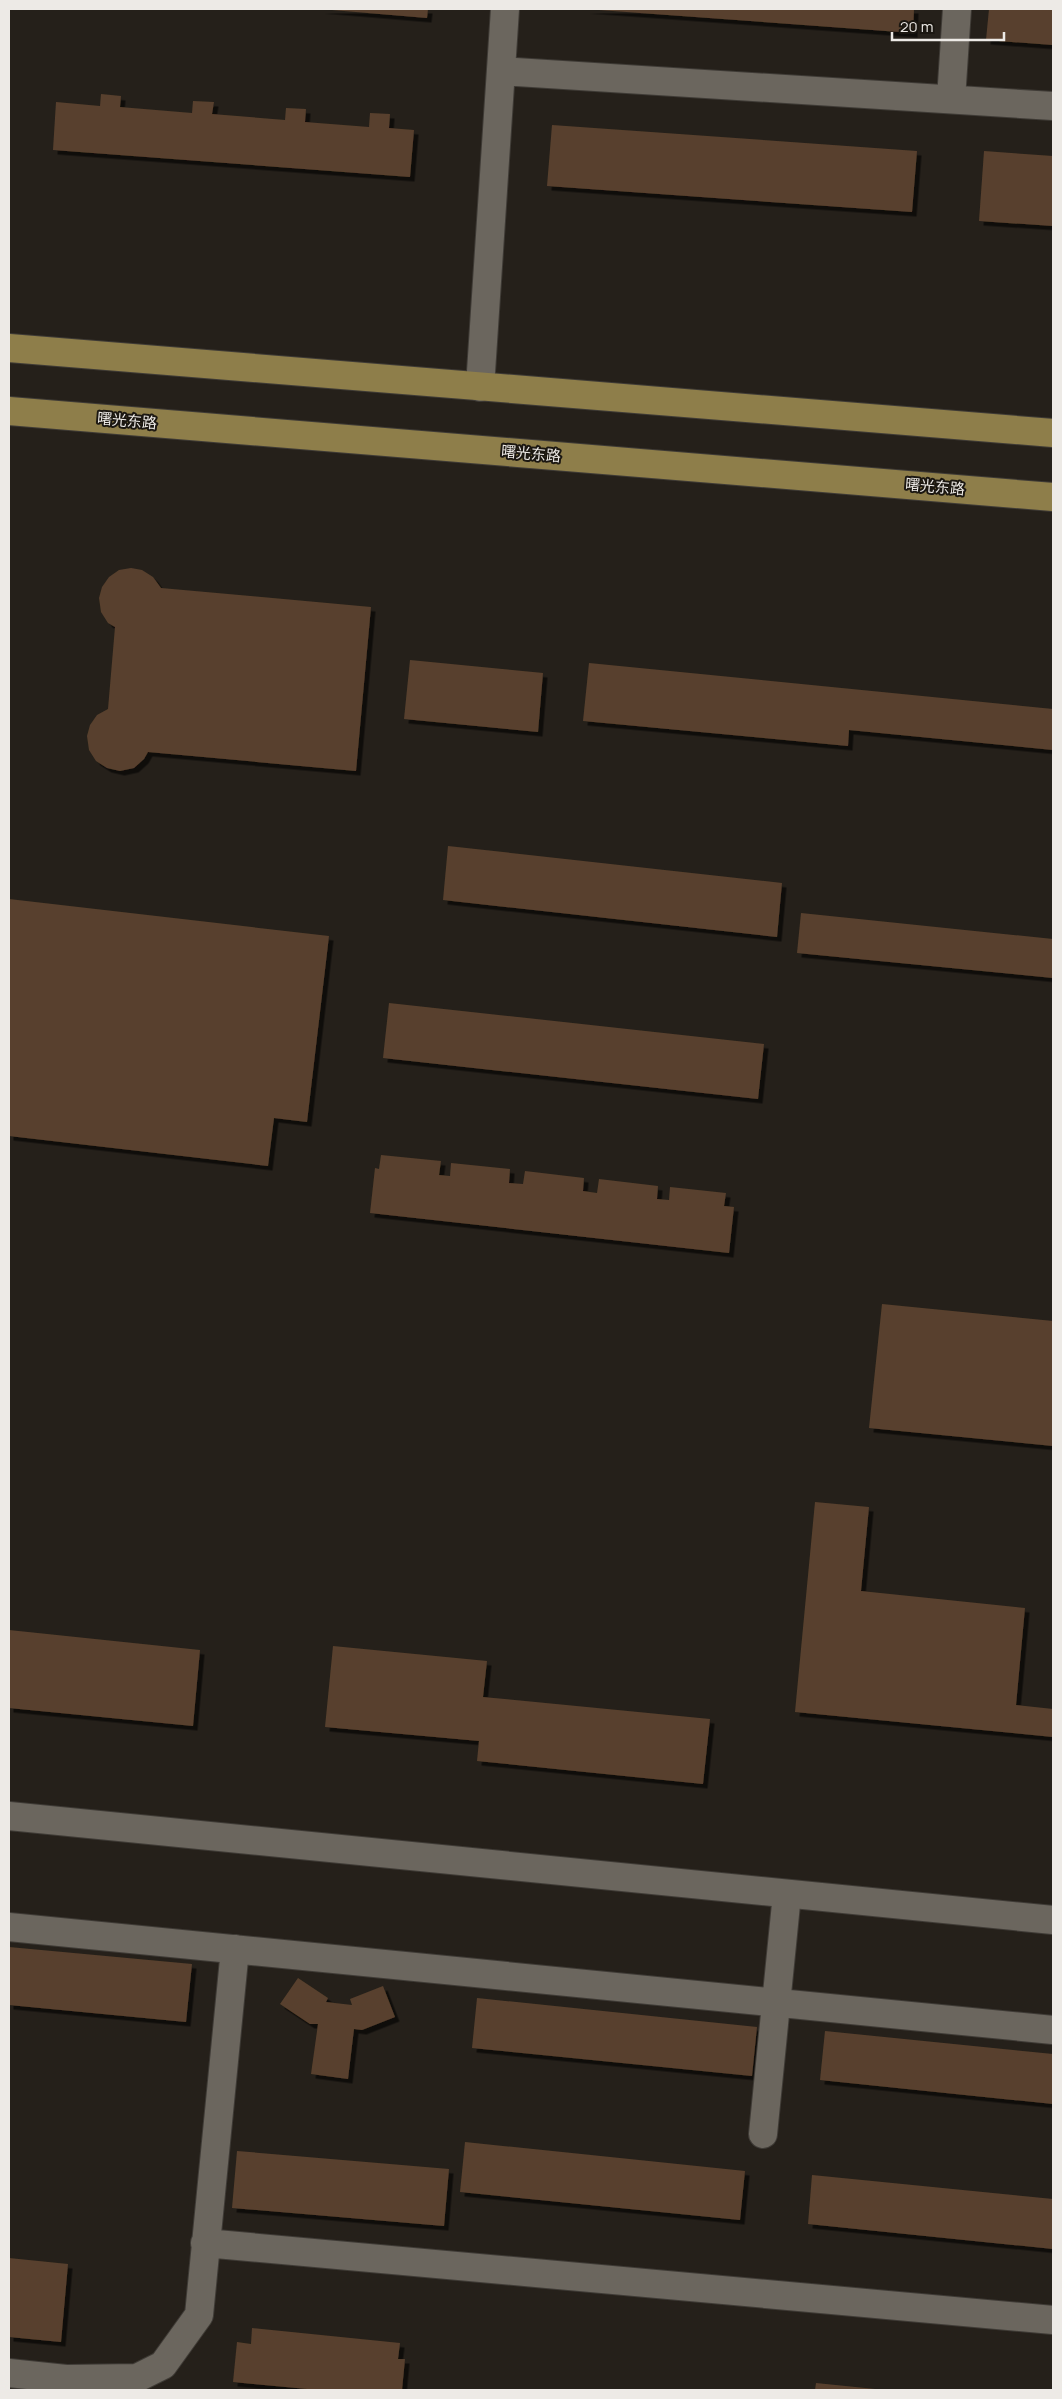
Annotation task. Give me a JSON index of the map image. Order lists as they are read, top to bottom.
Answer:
{
  "streets": {
    "main road": ["曙光东路"]
  },
  "scale_bar": "20 m"
}
